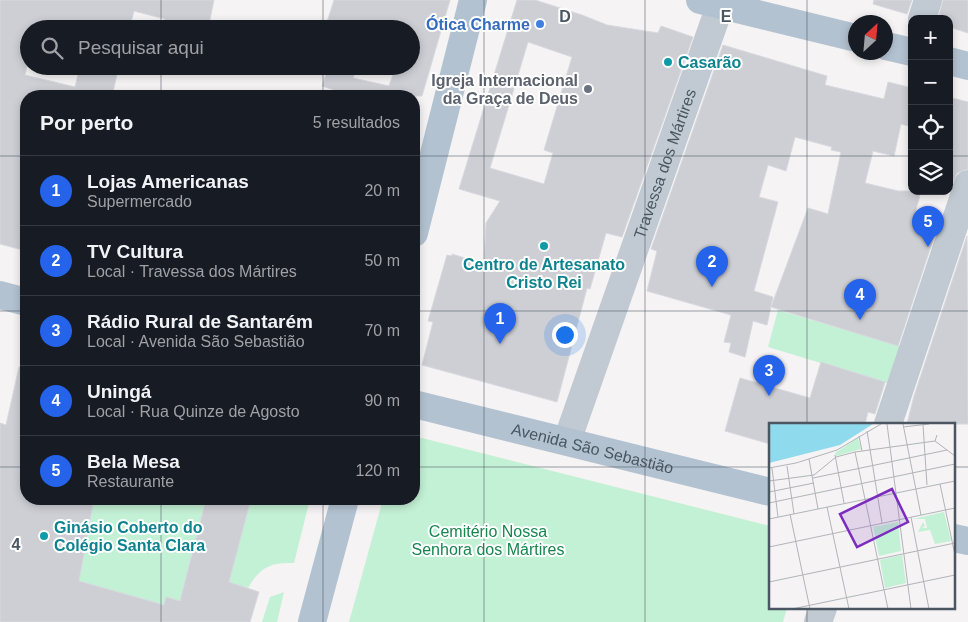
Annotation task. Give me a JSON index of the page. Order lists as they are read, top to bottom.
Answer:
{
  "streets": {
    "main road": ["Avenida São Sebastião"],
    "street": ["Travessa dos Mártires"]
  },
  "crossings": [
    ["Travessa dos Mártires", "Avenida São Sebastião"]
  ],
  "parks": ["Cemitério Nossa Senhora dos Mártires"],
  "places": [
    "Ótica Charme",
    "Casarão",
    "Igreja Internacional da Graça de Deus",
    "Centro de Artesanato Cristo Rei",
    "Ginásio Coberto do Colégio Santa Clara"
  ],
  "north": "top right",
  "page": {
    "map_buttons": ["+", "−"],
    "search": "Pesquisar aqui",
    "heading": ["Por perto", "5 resultados"],
    "list": [
      {
        "mark": "1",
        "name": "Lojas Americanas",
        "note": "Supermercado",
        "value": "20 m"
      },
      {
        "mark": "2",
        "name": "TV Cultura",
        "note": "Local · Travessa dos Mártires",
        "value": "50 m"
      },
      {
        "mark": "3",
        "name": "Rádio Rural de Santarém",
        "note": "Local · Avenida São Sebastião",
        "value": "70 m"
      },
      {
        "mark": "4",
        "name": "Uningá",
        "note": "Local · Rua Quinze de Agosto",
        "value": "90 m"
      },
      {
        "mark": "5",
        "name": "Bela Mesa",
        "note": "Restaurante",
        "value": "120 m"
      }
    ],
    "pins": [
      "5",
      "2",
      "4",
      "1",
      "3"
    ]
  },
  "grid": {
    "columns": ["D", "E"],
    "rows": ["4"]
  }
}
